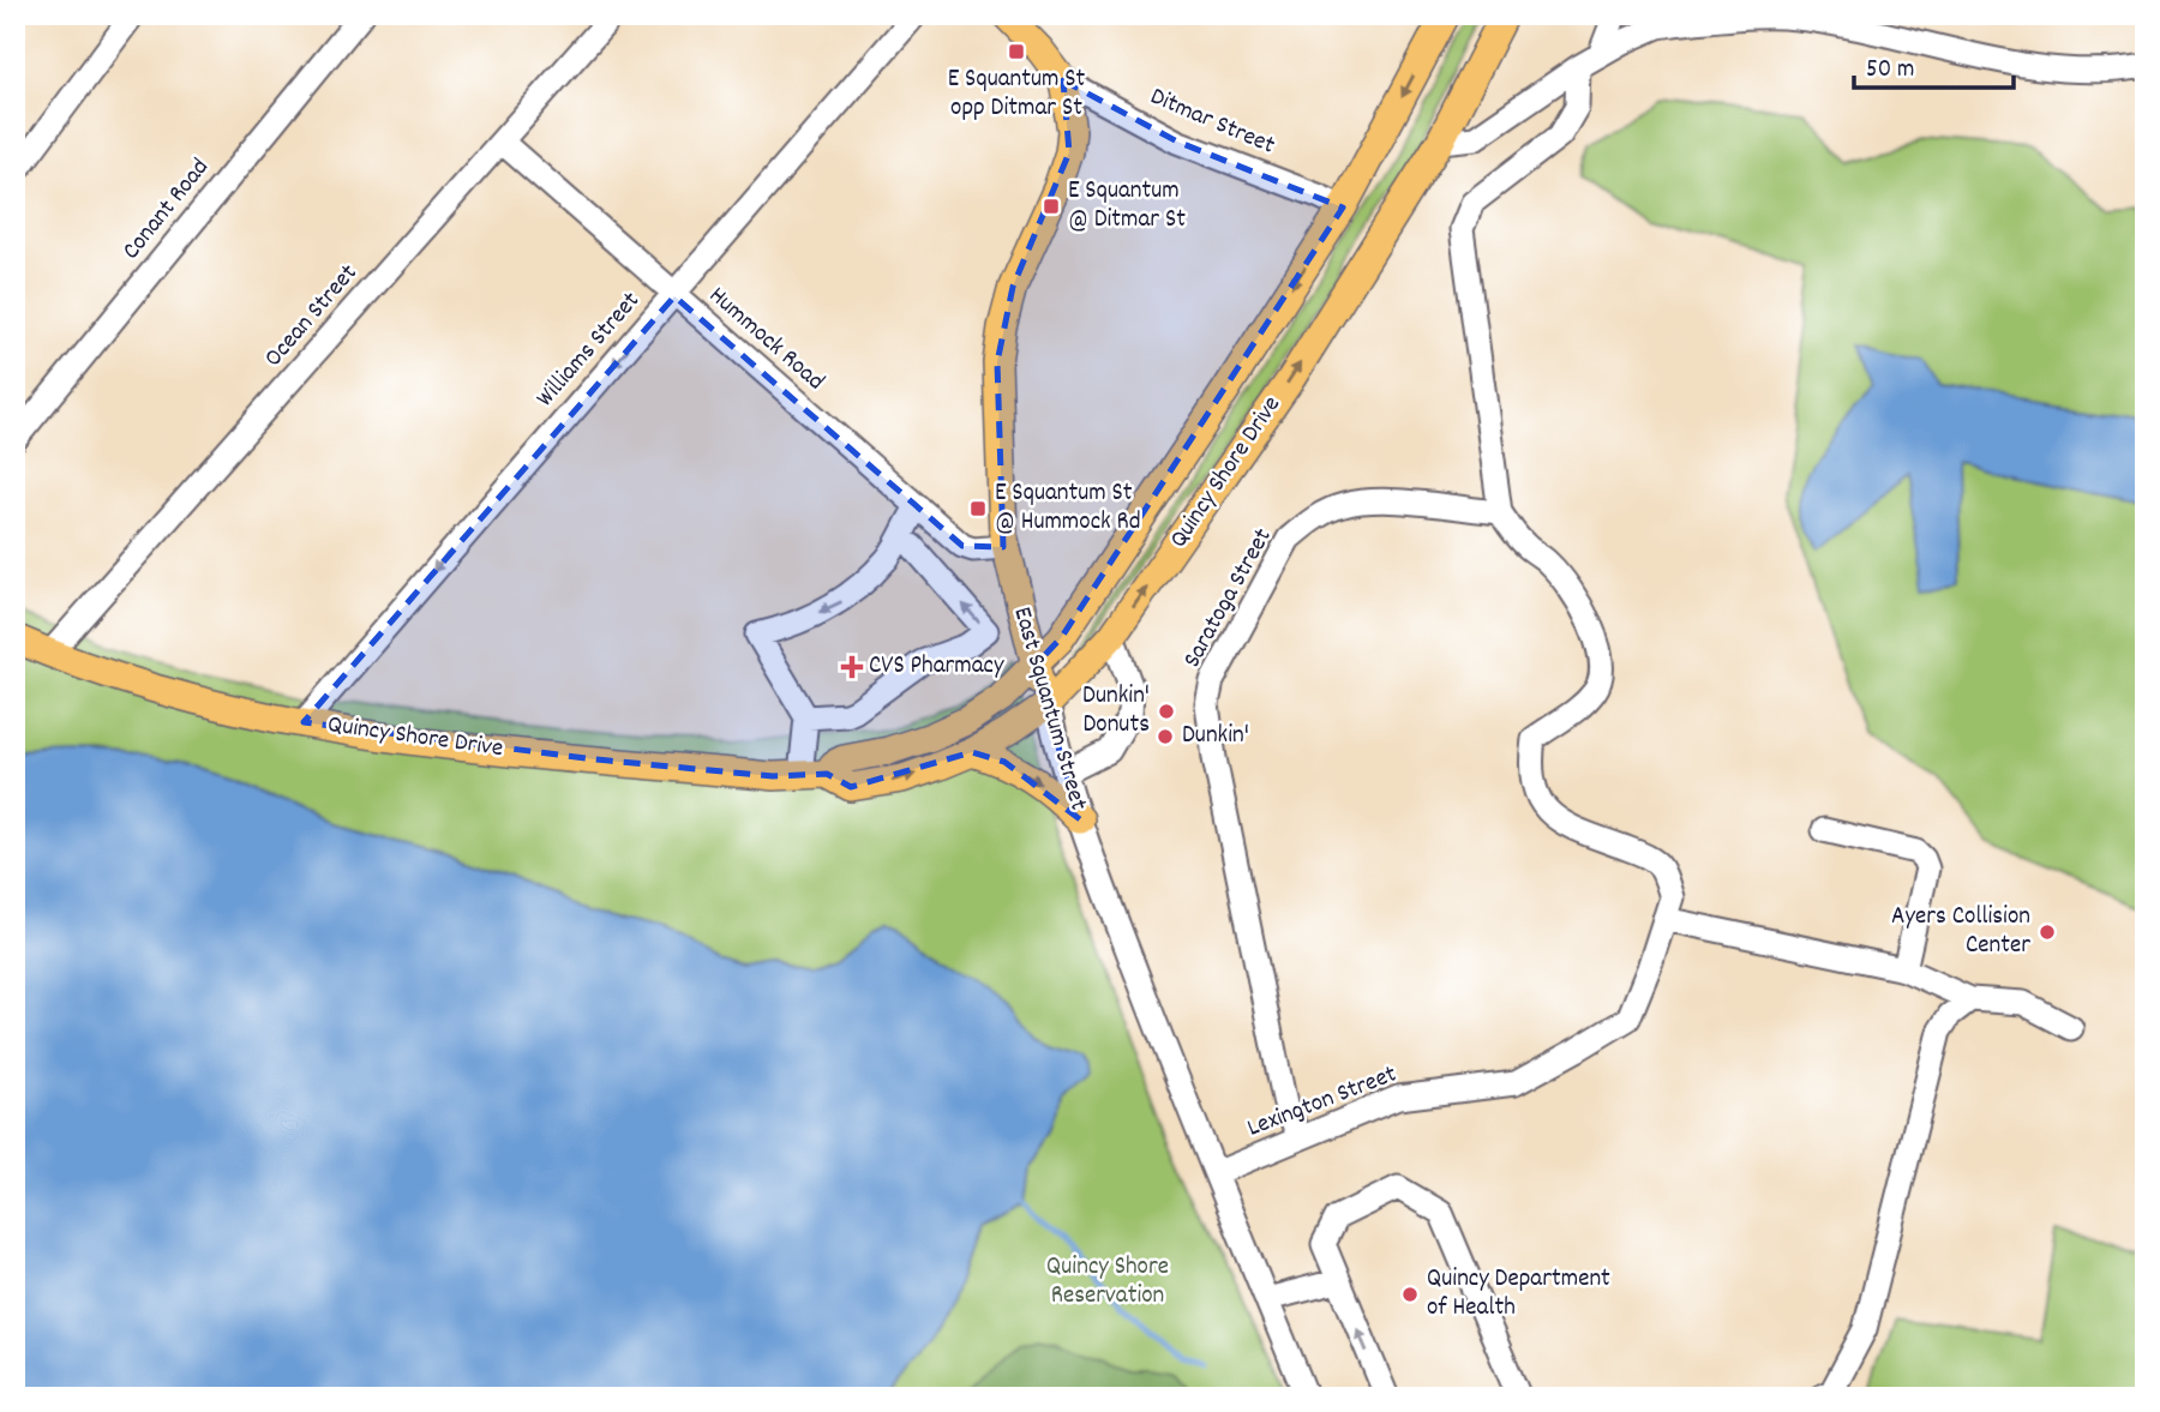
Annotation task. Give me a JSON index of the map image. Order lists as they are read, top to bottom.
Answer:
{
  "streets": {
    "main road": ["Quincy Shore Drive", "East Squantum Street"],
    "street": [
      "Ditmar Street",
      "Conant Road",
      "Ocean Street",
      "Hummock Road",
      "Williams Street",
      "Saratoga Street",
      "Lexington Street"
    ]
  },
  "crossings": [
    ["Ditmar Street", "Quincy Shore Drive"],
    ["Ditmar Street", "East Squantum Street"],
    ["Ocean Street", "Hummock Road"],
    ["Ocean Street", "Quincy Shore Drive"],
    ["Hummock Road", "Williams Street"],
    ["Hummock Road", "East Squantum Street"],
    ["Williams Street", "Quincy Shore Drive"],
    ["Quincy Shore Drive", "East Squantum Street"],
    ["Saratoga Street", "Lexington Street"],
    ["East Squantum Street", "Lexington Street"]
  ],
  "one_way": ["Williams Street"],
  "parks": ["Quincy Shore Reservation"],
  "places": {
    "transit": ["E Squantum St opp Ditmar St", "E Squantum @ Ditmar St", "E Squantum St @ Hummock Rd"],
    "health": ["CVS Pharmacy"],
    "other": [
      "Dunkin' Donuts",
      "Dunkin'",
      "Ayers Collision Center",
      "Quincy Department of Health"
    ]
  },
  "scale_bar": "50 m"
}
